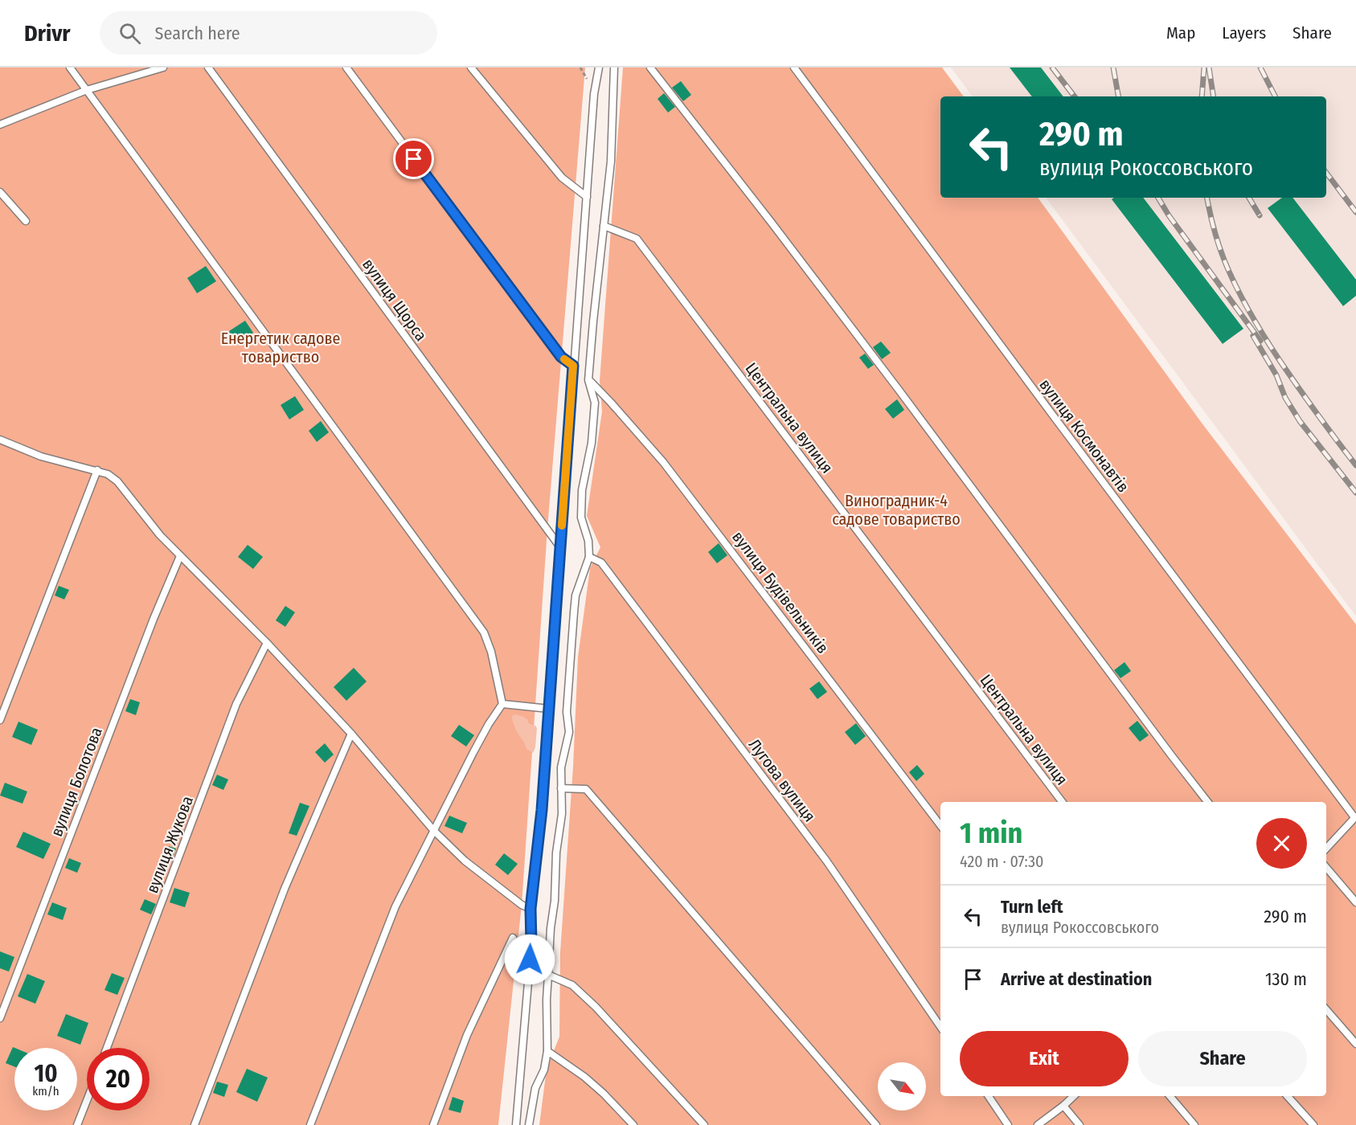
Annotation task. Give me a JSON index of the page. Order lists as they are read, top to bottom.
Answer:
{
  "streets": {
    "lane": [
      "вулиця Щорса",
      "Центральна вулиця",
      "вулиця Космонавтів",
      "вулиця Будівельників",
      "Лугова вулиця",
      "вулиця Болотова",
      "вулиця Жукова"
    ]
  },
  "parks": ["Енергетик садове товариство", "Виноградник-4 садове товариство"],
  "north": "bottom right",
  "page": {
    "header": "Drivr",
    "search": "Search here",
    "nav": ["Map", "Layers", "Share"],
    "turn": ["290 m", "вулиця Рокоссовського"],
    "heading": ["1 min", "420 m · 07:30"],
    "list": [
      {
        "name": "Turn left",
        "note": "вулиця Рокоссовського",
        "value": "290 m"
      },
      {
        "name": "Arrive at destination",
        "value": "130 m"
      }
    ],
    "buttons": ["Exit", "Share"],
    "speed": "10 km/h",
    "limit": "20"
  }
}
